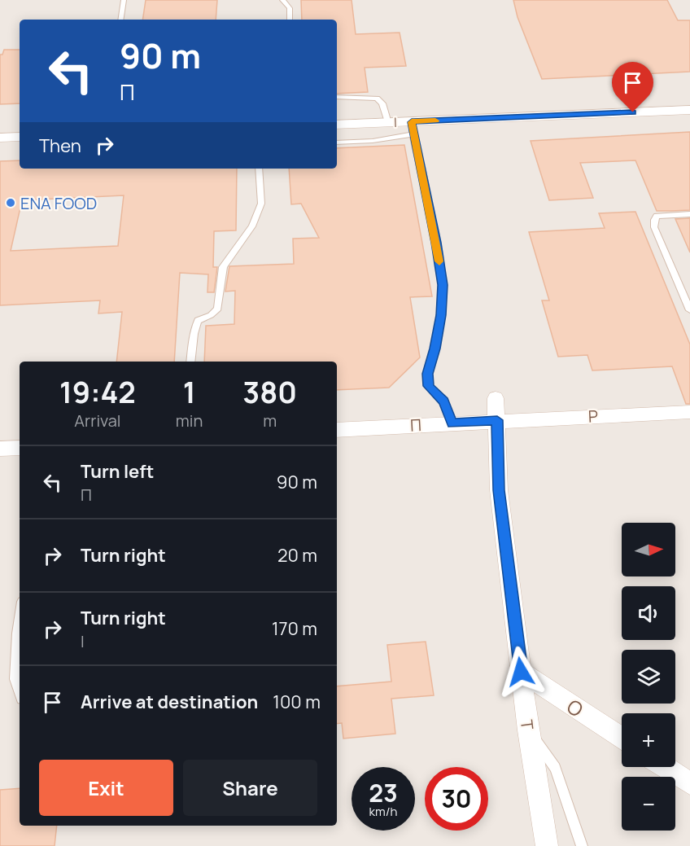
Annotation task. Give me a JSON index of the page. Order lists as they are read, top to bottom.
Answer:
{
  "streets": {
    "street": [
      "Ι",
      "Ρ",
      "Π",
      "Ο",
      "Τ"
    ]
  },
  "crossings": [
    ["Ρ", "Π"],
    ["Ρ", "Τ"],
    ["Π", "Τ"],
    ["Ο", "Τ"]
  ],
  "places": ["ENA FOOD"],
  "north": "right",
  "page": {
    "turn": ["90 m", "Π"],
    "then": "Then",
    "eta": [
      "19:42",
      "Arrival",
      "1",
      "min",
      "380",
      "m"
    ],
    "list": [
      {
        "name": "Turn left",
        "note": "Π",
        "value": "90 m"
      },
      {
        "name": "Turn right",
        "value": "20 m"
      },
      {
        "name": "Turn right",
        "note": "Ι",
        "value": "170 m"
      },
      {
        "name": "Arrive at destination",
        "value": "100 m"
      }
    ],
    "map_buttons": ["+", "−"],
    "buttons": ["Exit", "Share"],
    "speed": "23 km/h",
    "limit": "30"
  }
}
